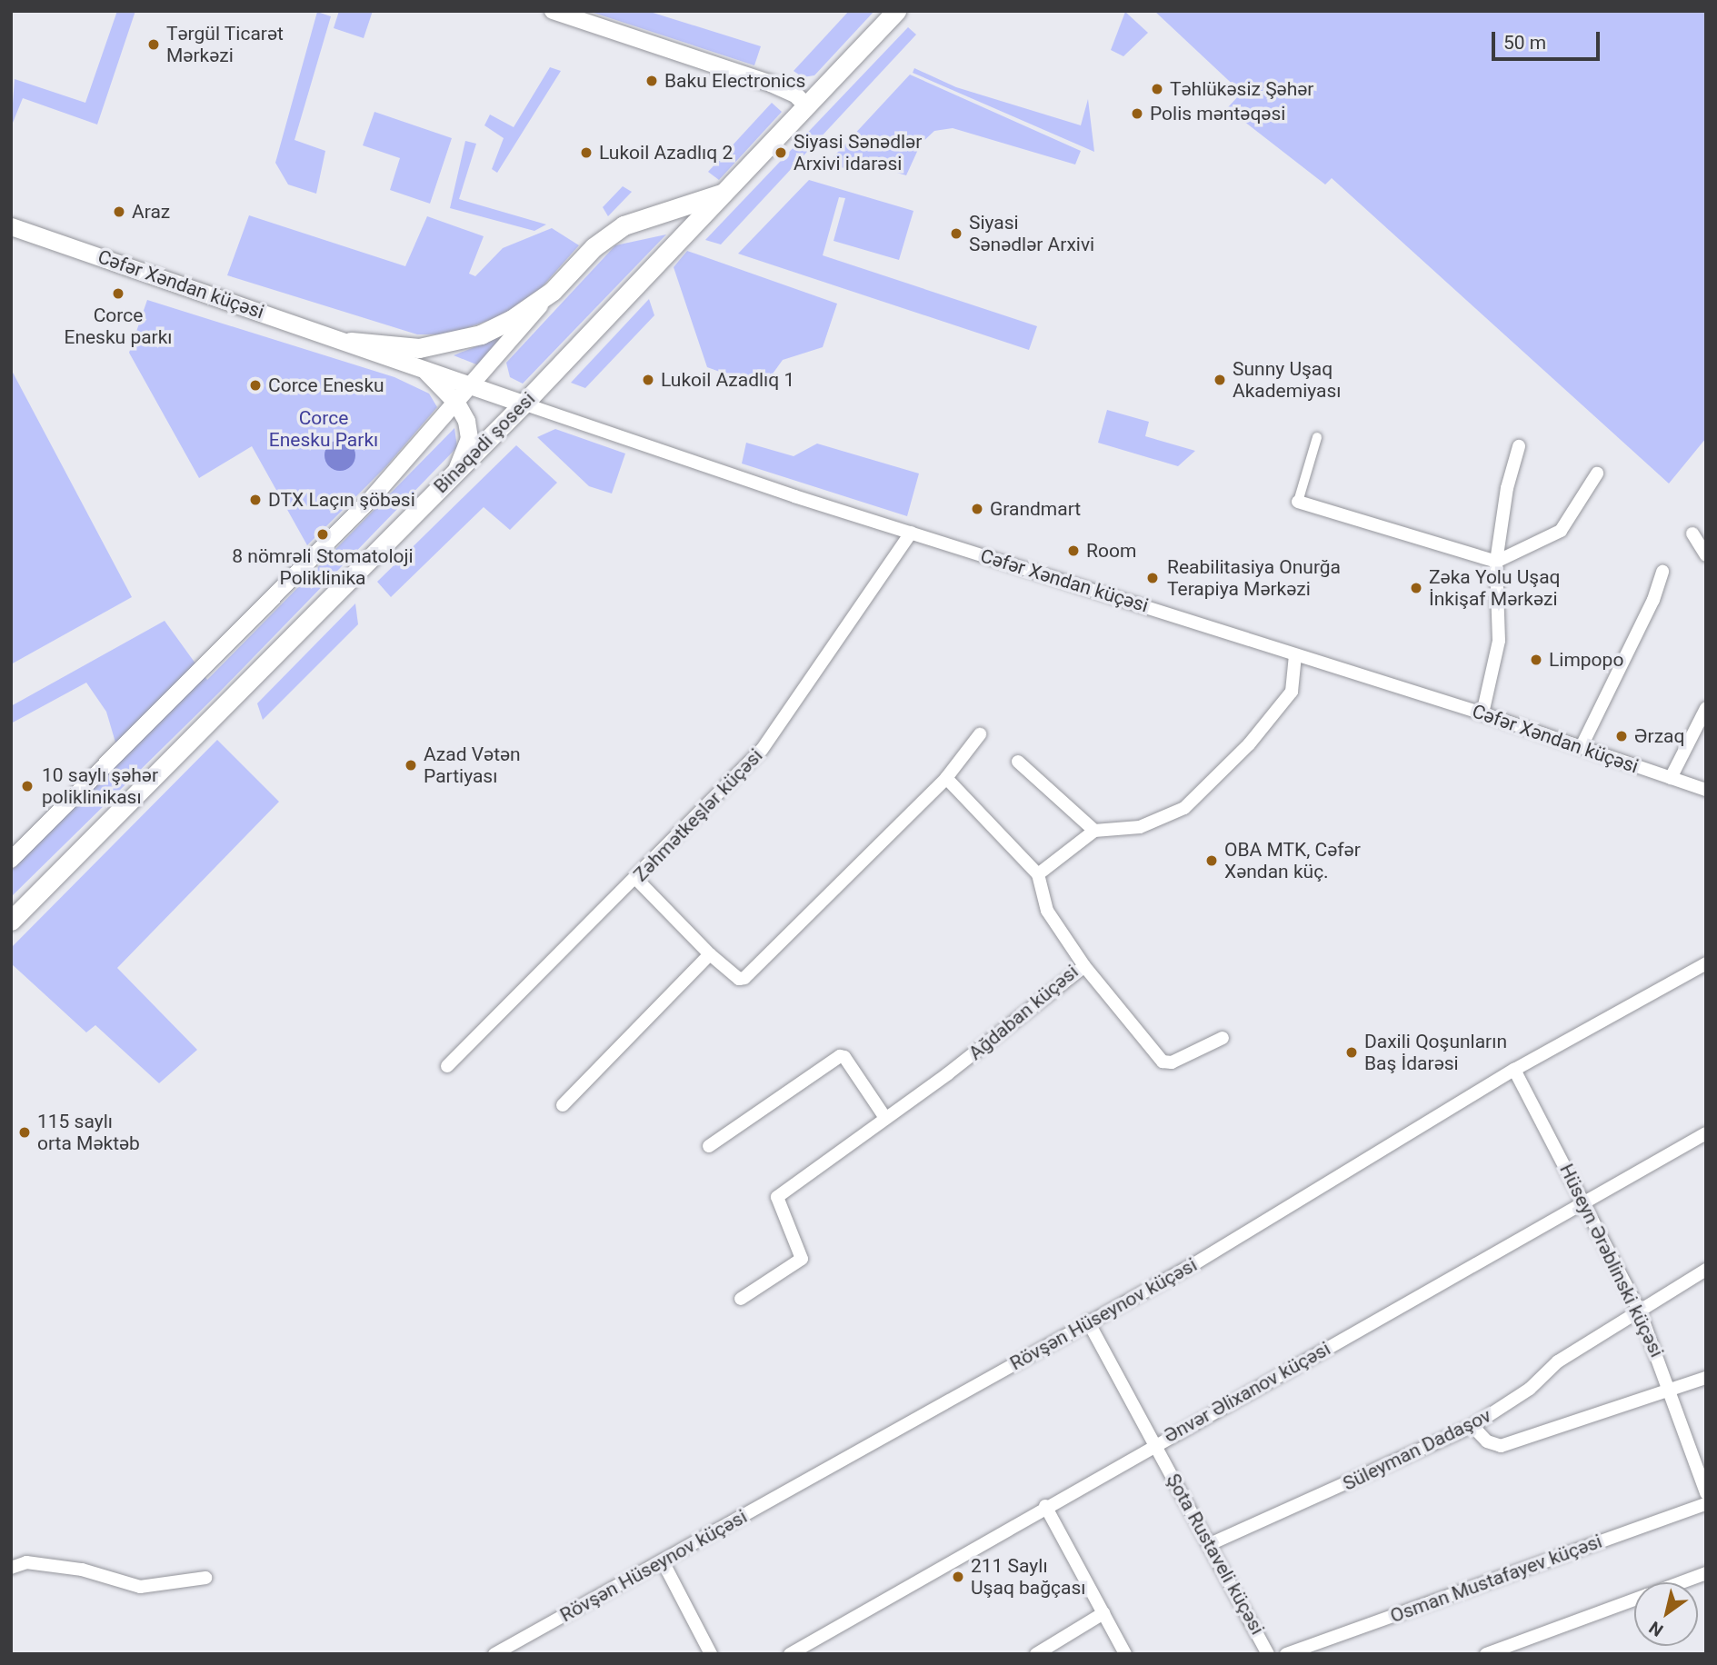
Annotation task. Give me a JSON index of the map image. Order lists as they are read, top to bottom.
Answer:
{
  "streets": {
    "main road": ["Cəfər Xəndan küçəsi", "Binəqədi şosesi"],
    "street": [
      "Zəhmətkeşlər küçəsi",
      "Ağdaban küçəsi",
      "Hüseyn Ərəblinski küçəsi",
      "Rövşən Hüseynov küçəsi",
      "Ənvər Əlixanov küçəsi",
      "Süleyman Dadaşov",
      "Şota Rustaveli küçəsi",
      "Osman Mustafayev küçəsi"
    ]
  },
  "crossings": [
    ["Cəfər Xəndan küçəsi", "Binəqədi şosesi"],
    ["Cəfər Xəndan küçəsi", "Zəhmətkeşlər küçəsi"],
    ["Hüseyn Ərəblinski küçəsi", "Rövşən Hüseynov küçəsi"],
    ["Hüseyn Ərəblinski küçəsi", "Ənvər Əlixanov küçəsi"],
    ["Hüseyn Ərəblinski küçəsi", "Süleyman Dadaşov"],
    ["Rövşən Hüseynov küçəsi", "Şota Rustaveli küçəsi"],
    ["Ənvər Əlixanov küçəsi", "Şota Rustaveli küçəsi"],
    ["Süleyman Dadaşov", "Şota Rustaveli küçəsi"]
  ],
  "parks": ["Corce Enesku Parkı"],
  "places": [
    "Tərgül Ticarət Mərkəzi",
    "Baku Electronics",
    "Təhlükəsiz Şəhər",
    "Polis məntəqəsi",
    "Lukoil Azadlıq 2",
    "Siyasi Sənədlər Arxivi idarəsi",
    "Araz",
    "Siyasi Sənədlər Arxivi",
    "Corce Enesku parkı",
    "Lukoil Azadlıq 1",
    "Sunny Uşaq Akademiyası",
    "Corce Enesku",
    "DTX Laçın şöbəsi",
    "Grandmart",
    "8 nömrəli Stomatoloji Poliklinika",
    "Room",
    "Reabilitasiya Onurğa Terapiya Mərkəzi",
    "Zəka Yolu Uşaq İnkişaf Mərkəzi",
    "Limpopo",
    "Ərzaq",
    "Azad Vətən Partiyası",
    "10 saylı şəhər poliklinikası",
    "OBA MTK, Cəfər Xəndan küç.",
    "Daxili Qoşunların Baş İdarəsi",
    "115 saylı orta Məktəb",
    "211 Saylı Uşaq bağçası"
  ],
  "scale_bar": "50 m",
  "north": "bottom left"
}
